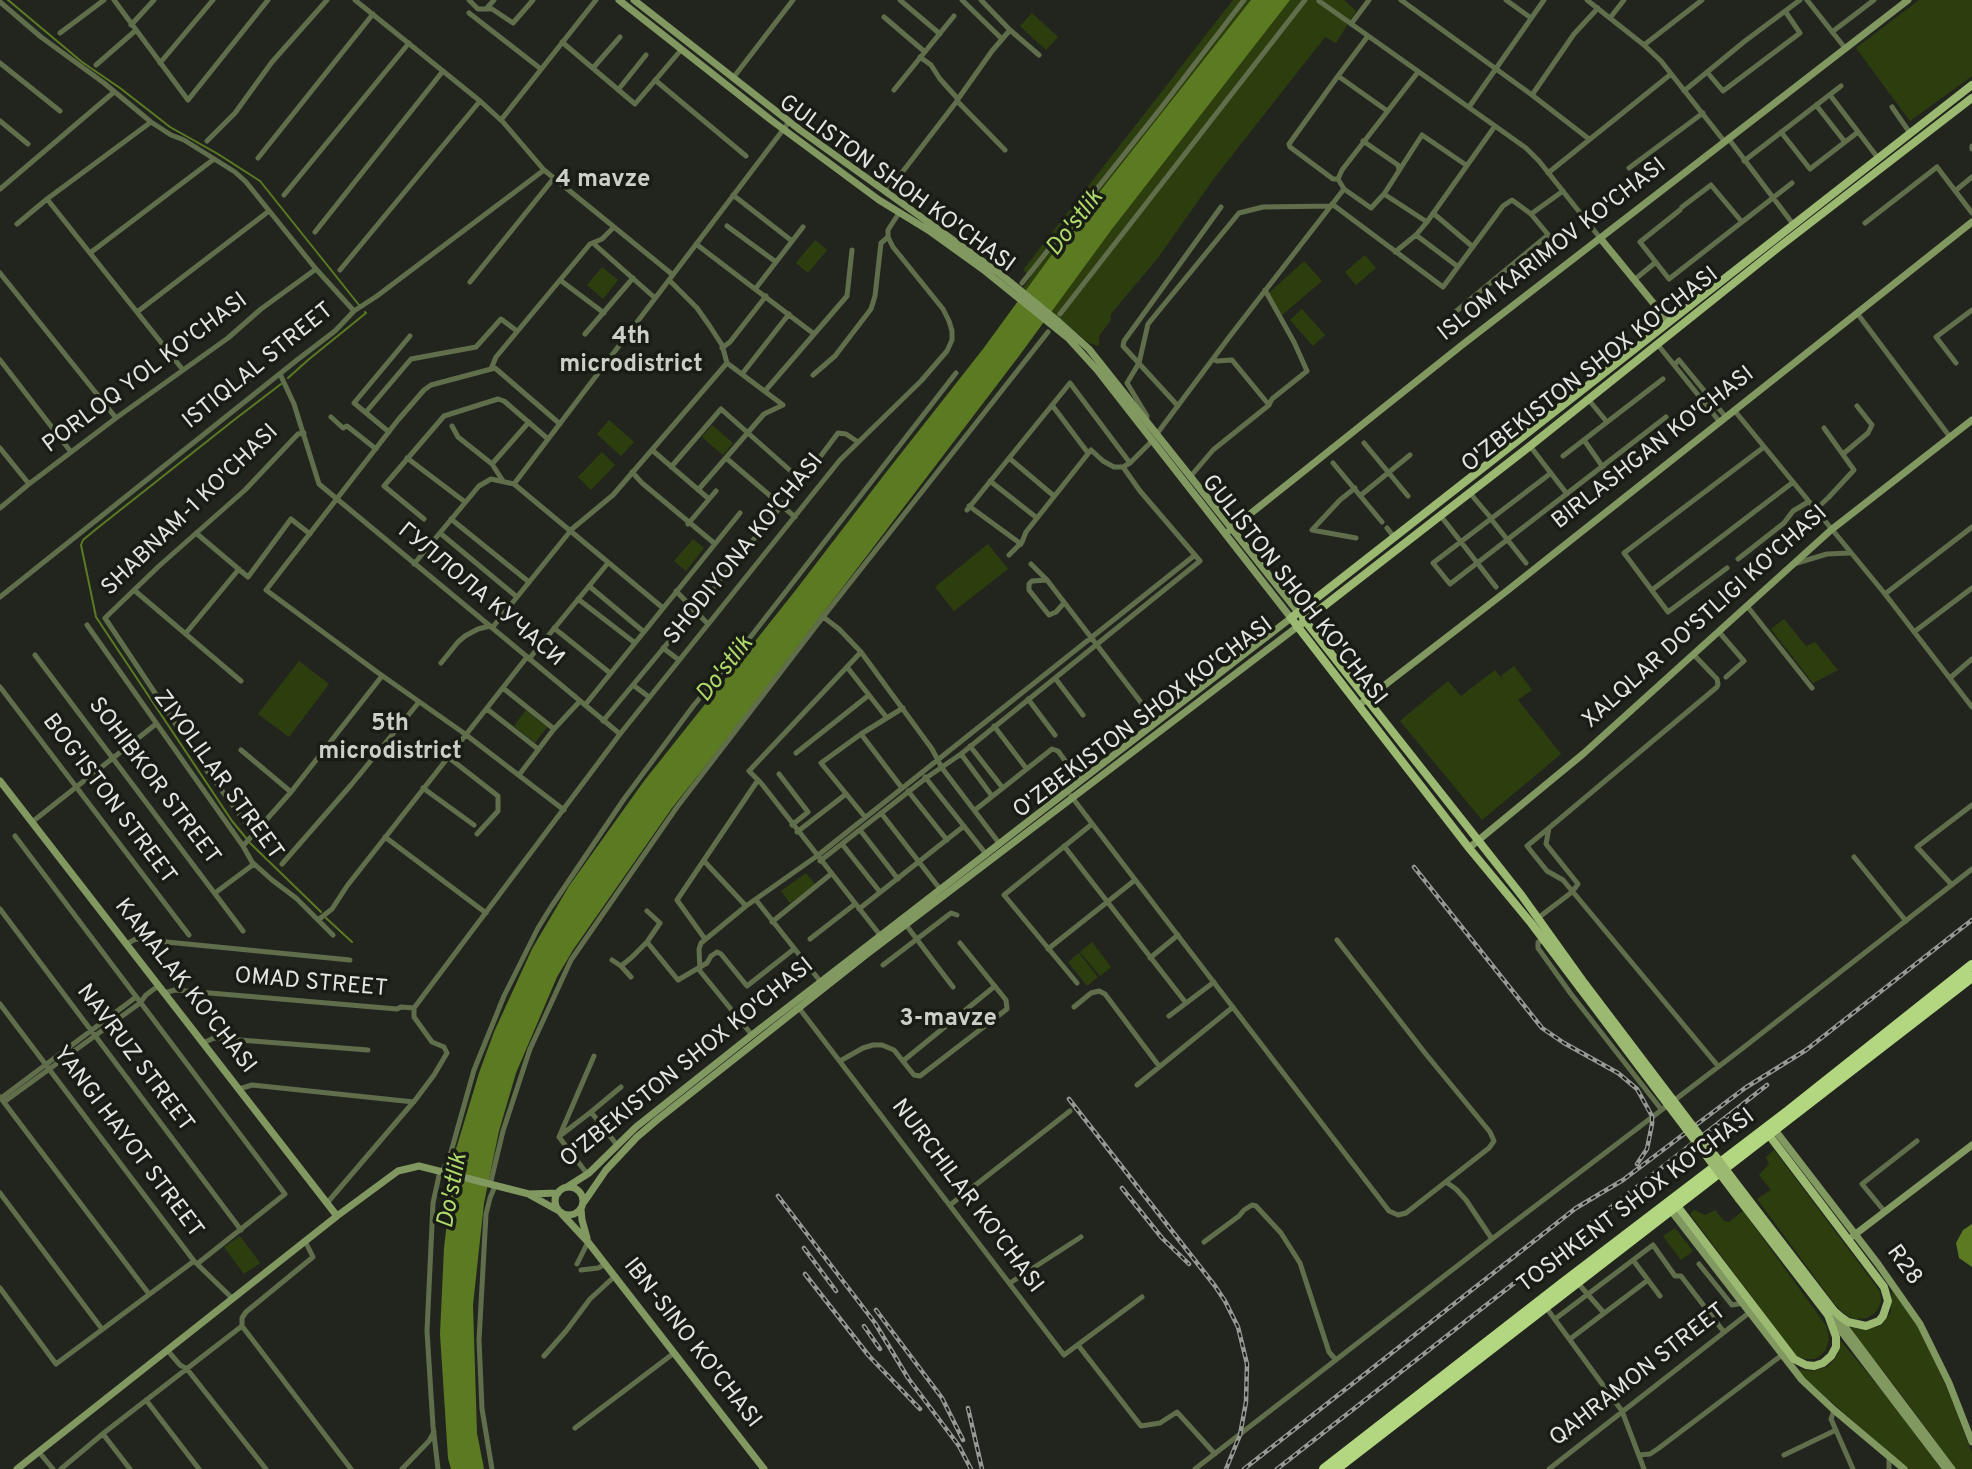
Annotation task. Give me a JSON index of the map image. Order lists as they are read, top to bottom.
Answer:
{
  "streets": {
    "highway": ["TOSHKENT SHOX KO'CHASI"],
    "main road": [
      "GULISTON SHOH KO'CHASI",
      "ISLOM KARIMOV KO'CHASI",
      "O'ZBEKISTON SHOX KO'CHASI",
      "BIRLASHGAN KO'CHASI",
      "XALQLAR DO'STLIGI KO'CHASI",
      "KAMALAK KO'CHASI",
      "R28",
      "IBN-SINO KO'CHASI"
    ],
    "street": [
      "ISTIQLAL STREET",
      "PORLOQ YOL KO'CHASI",
      "SHABNAM-1 KO'CHASI",
      "SHODIYONA KO'CHASI",
      "ГУЛЛОЛА КУЧАСИ",
      "ZIYOLILAR STREET",
      "SOHIBKOR STREET",
      "BOG'ISTON STREET",
      "OMAD STREET",
      "NAVRUZ STREET",
      "YANGI HAYOT STREET",
      "NURCHILAR KO'CHASI",
      "QAHRAMON STREET"
    ]
  },
  "crossings": [
    ["GULISTON SHOH KO'CHASI", "ISLOM KARIMOV KO'CHASI"],
    ["GULISTON SHOH KO'CHASI", "O'ZBEKISTON SHOX KO'CHASI"],
    ["GULISTON SHOH KO'CHASI", "BIRLASHGAN KO'CHASI"],
    ["GULISTON SHOH KO'CHASI", "XALQLAR DO'STLIGI KO'CHASI"],
    ["GULISTON SHOH KO'CHASI", "TOSHKENT SHOX KO'CHASI"],
    ["GULISTON SHOH KO'CHASI", "R28"],
    ["O'ZBEKISTON SHOX KO'CHASI", "NURCHILAR KO'CHASI"],
    ["O'ZBEKISTON SHOX KO'CHASI", "IBN-SINO KO'CHASI"],
    ["SHABNAM-1 KO'CHASI", "ГУЛЛОЛА КУЧАСИ"],
    ["SHODIYONA KO'CHASI", "ГУЛЛОЛА КУЧАСИ"],
    ["SHODIYONA KO'CHASI", "OMAD STREET"],
    ["OMAD STREET", "KAMALAK KO'CHASI"]
  ],
  "districts": [
    "4 mavze",
    "4th microdistrict",
    "5th microdistrict",
    "3-mavze"
  ],
  "water": ["Do'stlik"]
}
